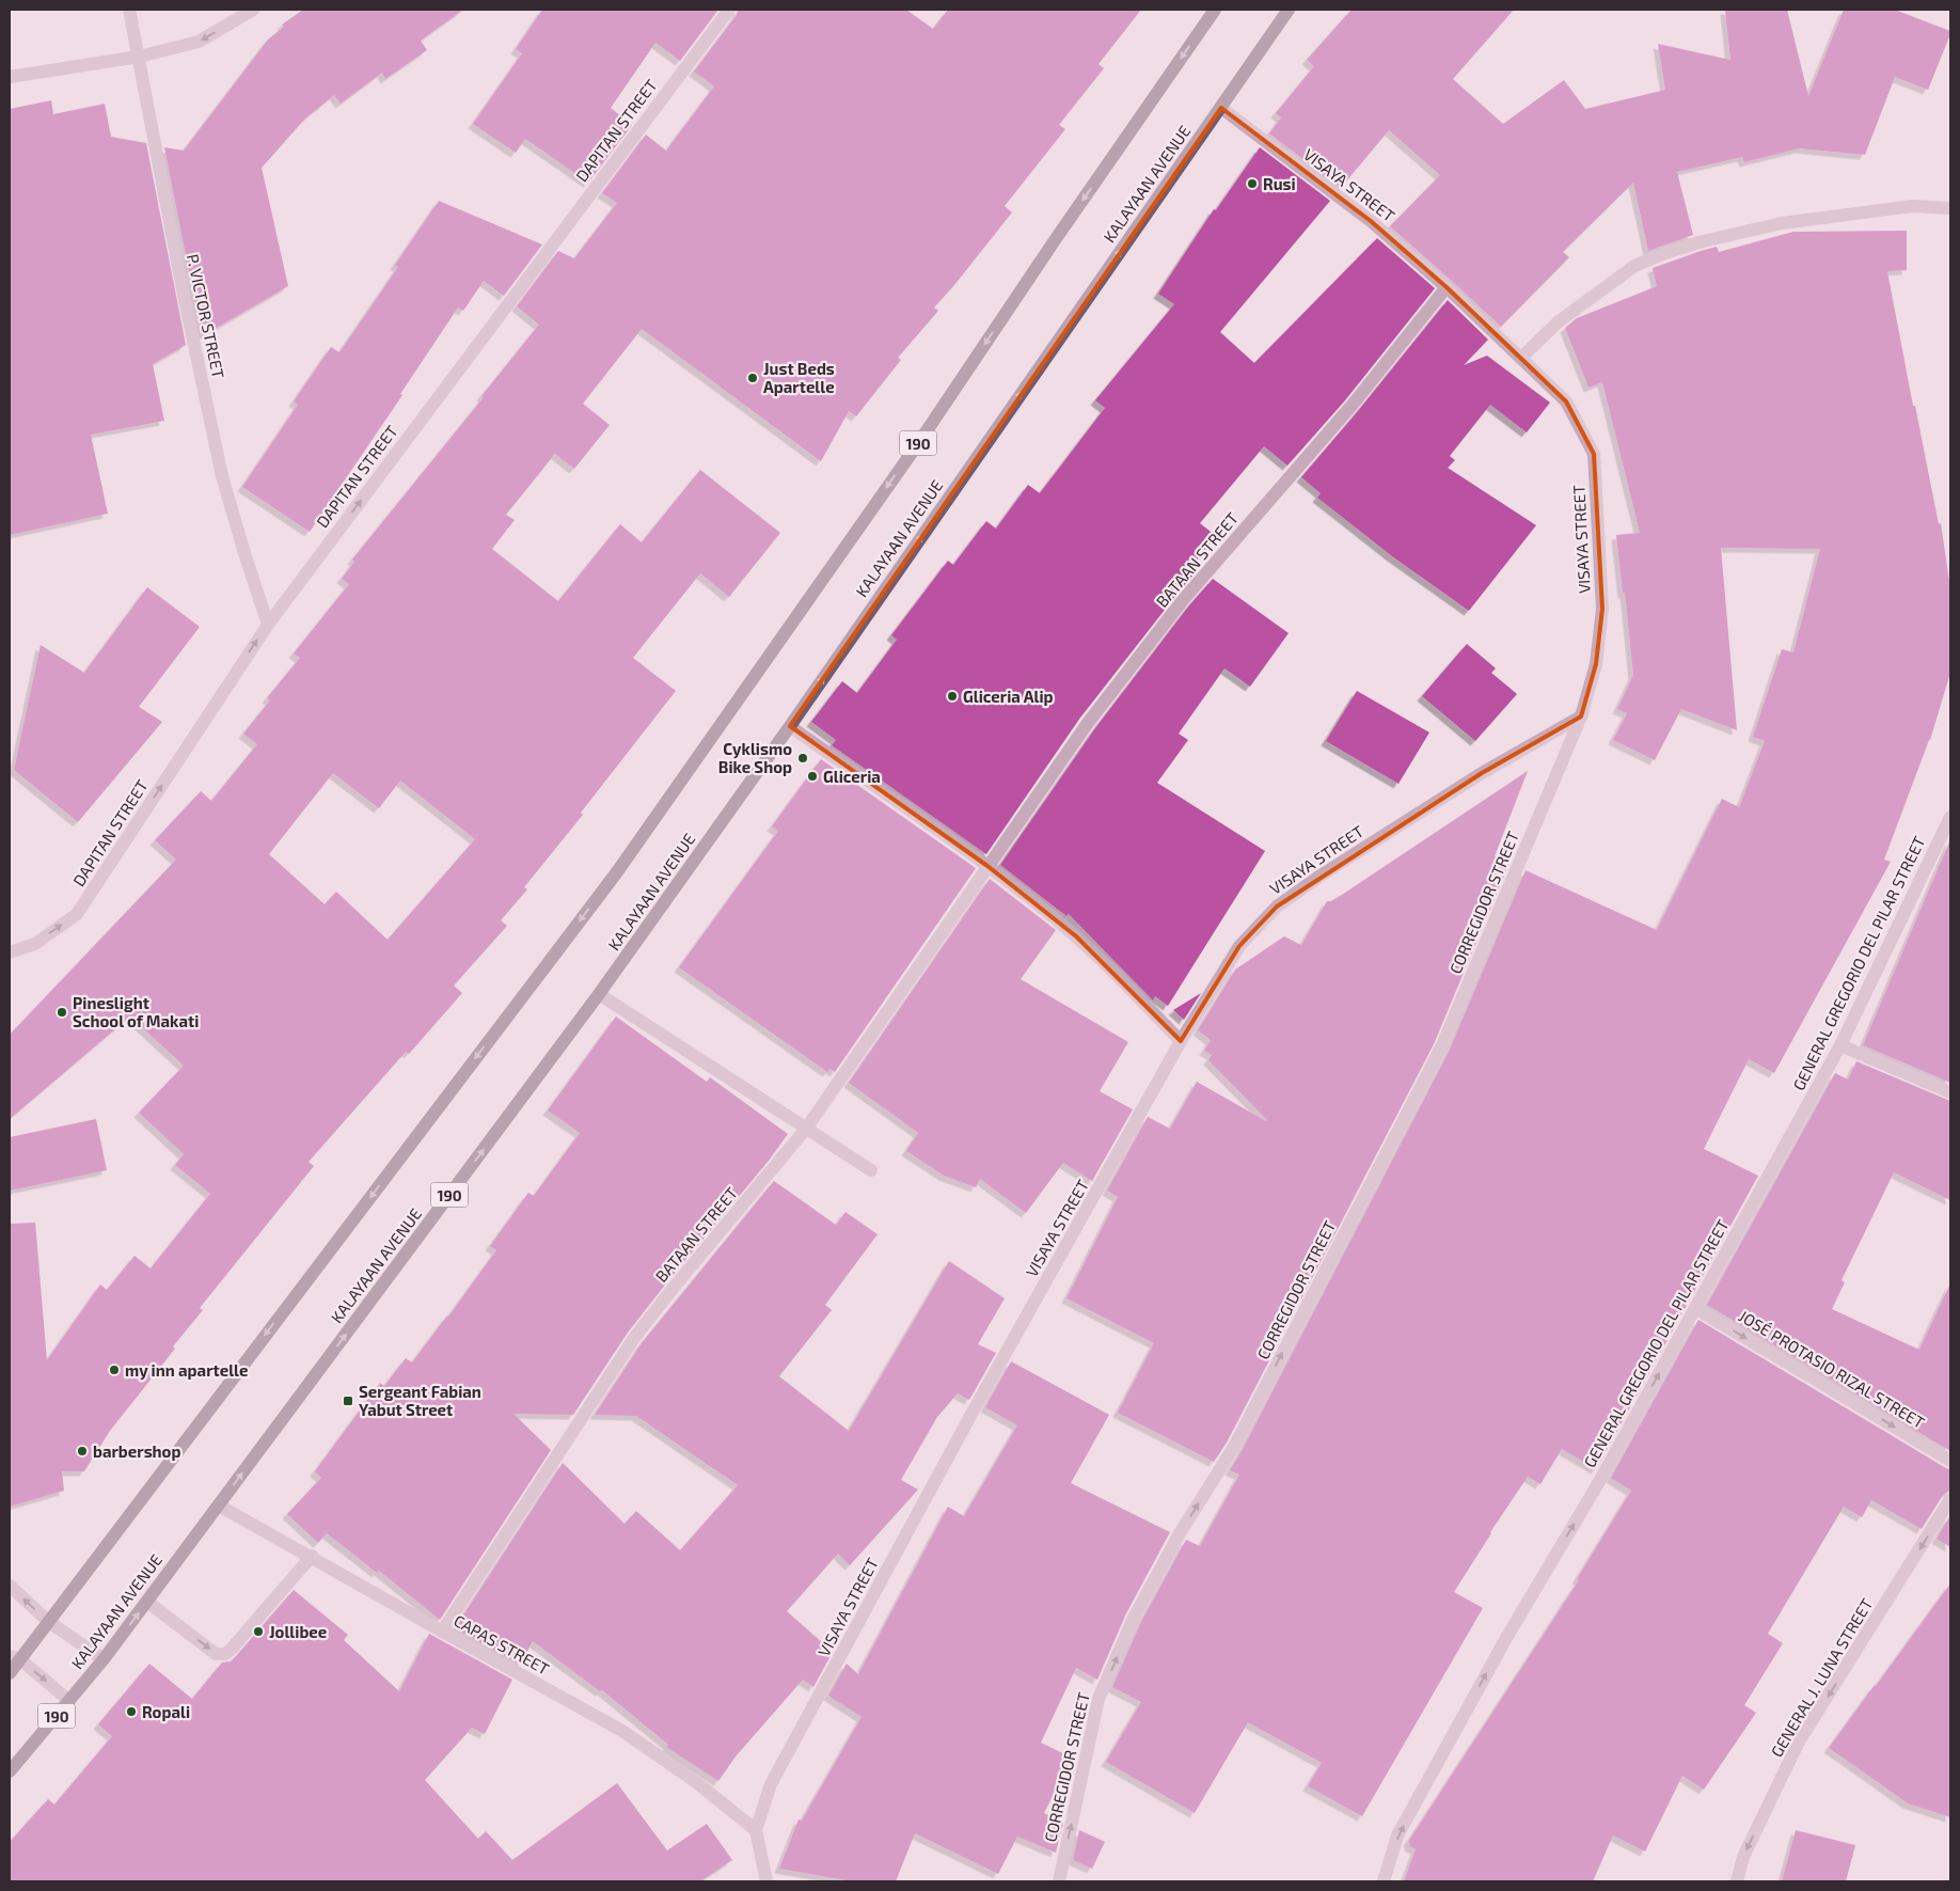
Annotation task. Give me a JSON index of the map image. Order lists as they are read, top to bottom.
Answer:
{
  "streets": {
    "main road": ["KALAYAAN AVENUE", "190"],
    "street": [
      "DAPITAN STREET",
      "VISAYA STREET",
      "P. VICTOR STREET",
      "BATAAN STREET",
      "CORREGIDOR STREET",
      "GENERAL GREGORIO DEL PILAR STREET",
      "JOSÉ PROTASIO RIZAL STREET",
      "CAPAS STREET",
      "GENERAL J. LUNA STREET"
    ]
  },
  "crossings": [
    ["DAPITAN STREET", "P. VICTOR STREET"],
    ["KALAYAAN AVENUE", "VISAYA STREET"],
    ["KALAYAAN AVENUE", "CAPAS STREET"],
    ["VISAYA STREET", "BATAAN STREET"],
    ["VISAYA STREET", "CORREGIDOR STREET"],
    ["VISAYA STREET", "CAPAS STREET"],
    ["BATAAN STREET", "CAPAS STREET"],
    ["GENERAL GREGORIO DEL PILAR STREET", "JOSÉ PROTASIO RIZAL STREET"]
  ],
  "one_way": [
    "DAPITAN STREET",
    "CORREGIDOR STREET",
    "GENERAL GREGORIO DEL PILAR STREET",
    "JOSÉ PROTASIO RIZAL STREET",
    "GENERAL J. LUNA STREET"
  ],
  "places": {
    "other": [
      "Rusi",
      "Just Beds Apartelle",
      "Gliceria Alip",
      "Cyklismo Bike Shop",
      "Gliceria",
      "Pineslight School of Makati",
      "my inn apartelle",
      "barbershop",
      "Jollibee",
      "Ropali"
    ],
    "transit": ["Sergeant Fabian Yabut Street"]
  }
}
